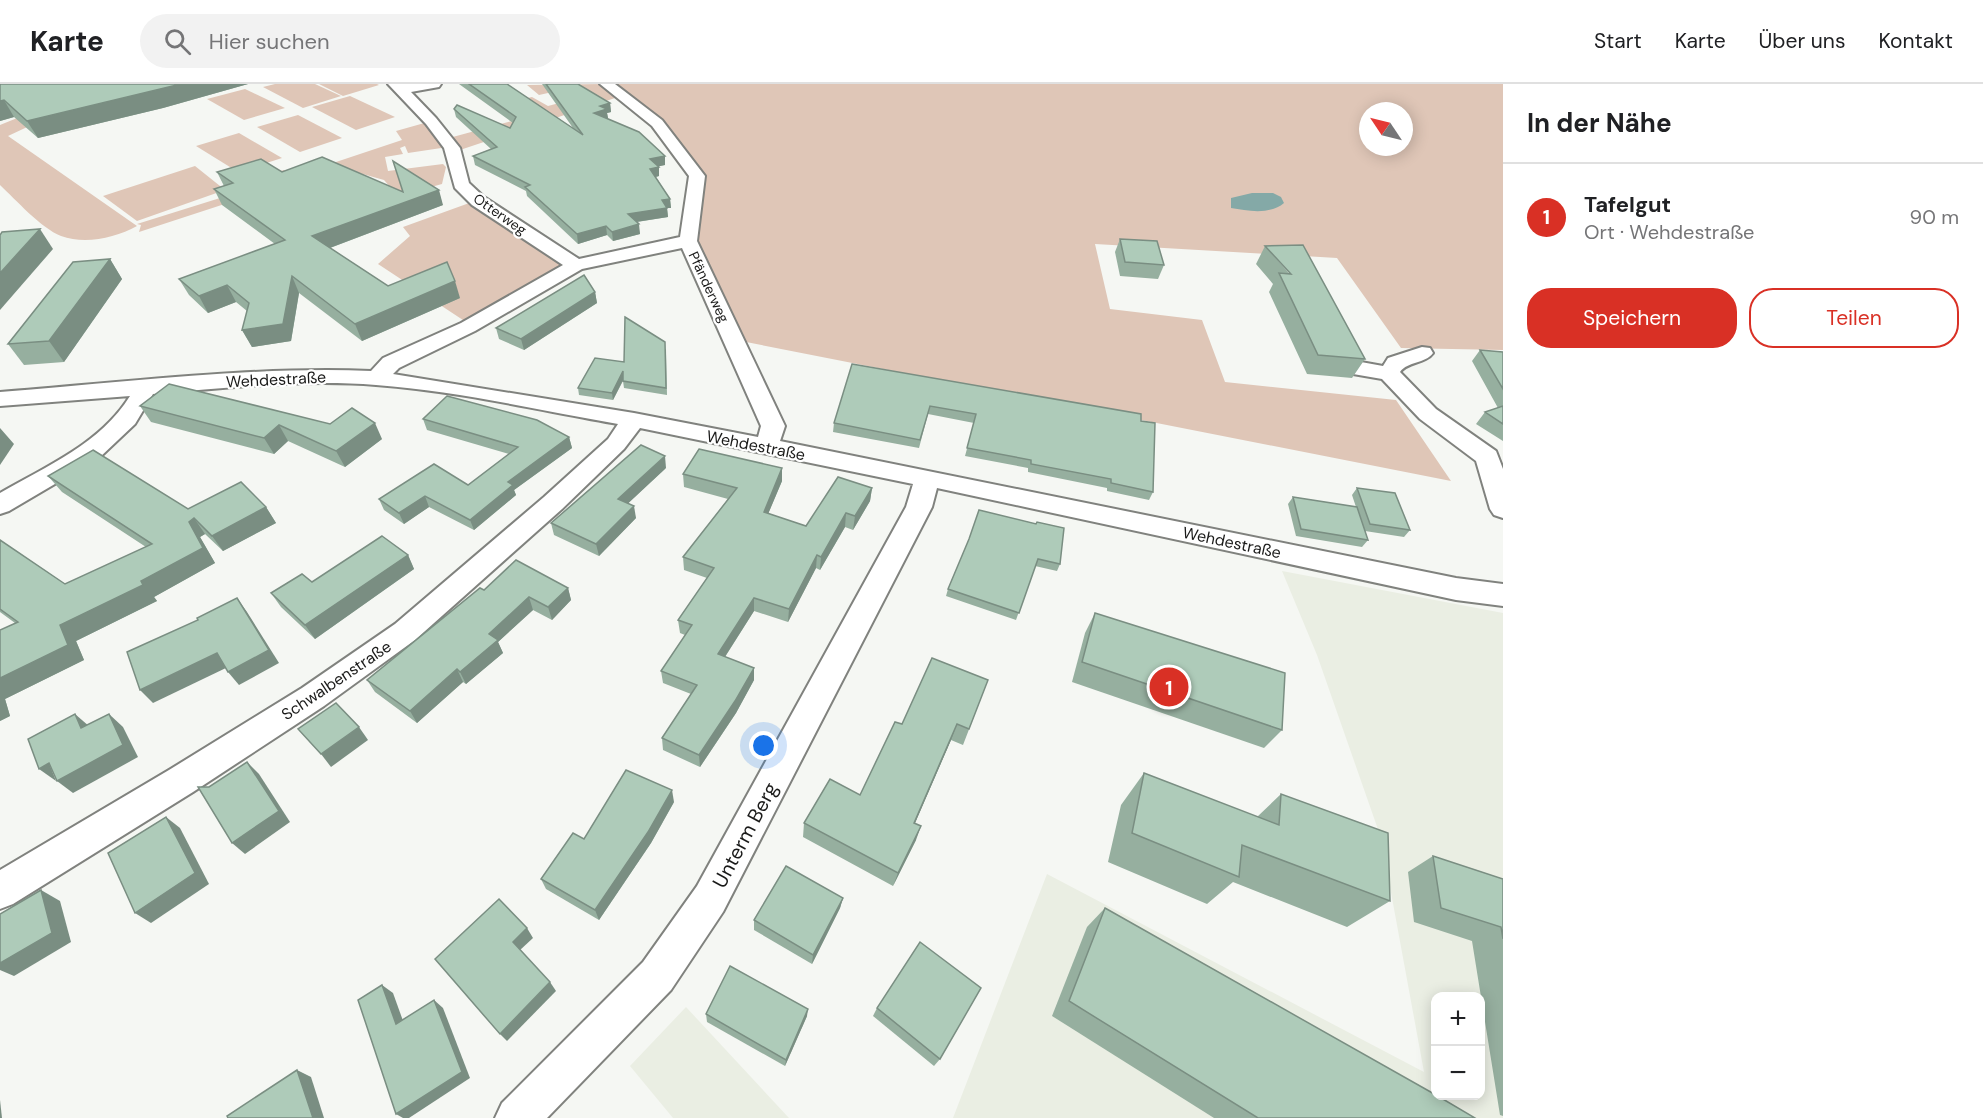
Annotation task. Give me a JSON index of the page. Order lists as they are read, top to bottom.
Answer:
{
  "streets": {
    "street": [
      "Otterweg",
      "Pfänderweg",
      "Wehdestraße",
      "Schwalbenstraße",
      "Unterm Berg"
    ]
  },
  "crossings": [
    ["Pfänderweg", "Wehdestraße"],
    ["Wehdestraße", "Schwalbenstraße"],
    ["Wehdestraße", "Unterm Berg"]
  ],
  "north": "top left",
  "page": {
    "header": "Karte",
    "search": "Hier suchen",
    "nav": [
      "Start",
      "Karte",
      "Über uns",
      "Kontakt"
    ],
    "heading": "In der Nähe",
    "list": [
      {
        "mark": "1",
        "name": "Tafelgut",
        "note": "Ort · Wehdestraße",
        "value": "90 m"
      }
    ],
    "buttons": ["Speichern", "Teilen"],
    "pins": "1",
    "map_buttons": ["+", "−"]
  }
}
